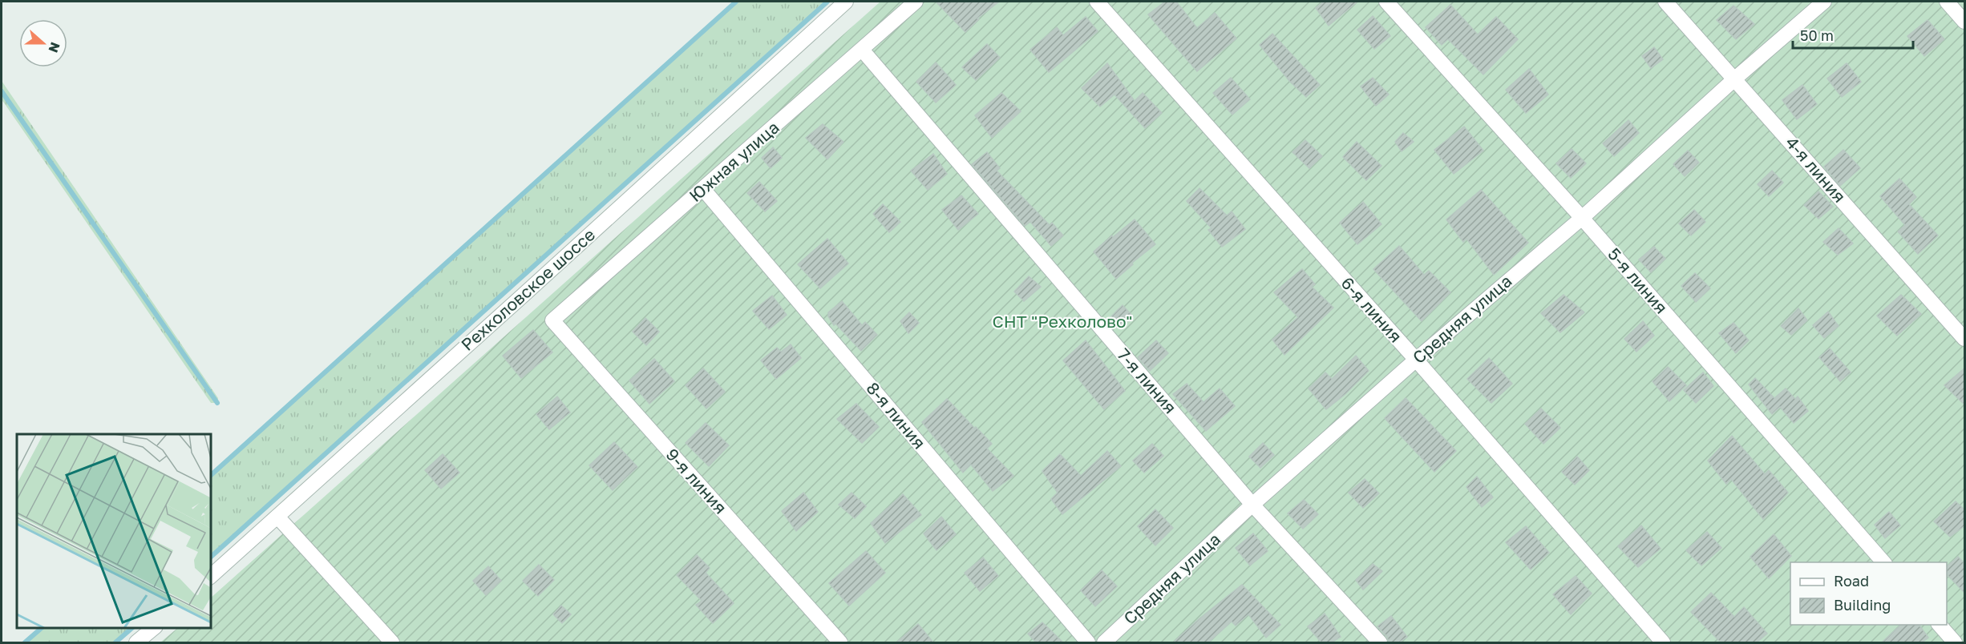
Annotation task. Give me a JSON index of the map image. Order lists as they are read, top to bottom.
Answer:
{
  "streets": {
    "street": [
      "Южная улица",
      "4-я линия",
      "5-я линия",
      "Рехколовское шоссе",
      "6-я линия",
      "Средняя улица",
      "7-я линия",
      "8-я линия",
      "9-я линия"
    ]
  },
  "crossings": [
    ["Южная улица", "7-я линия"],
    ["Южная улица", "8-я линия"],
    ["Южная улица", "9-я линия"],
    ["4-я линия", "Средняя улица"],
    ["5-я линия", "Средняя улица"],
    ["6-я линия", "Средняя улица"],
    ["Средняя улица", "7-я линия"]
  ],
  "parks": ["СНТ \"Рехколово\""],
  "legend": ["Road", "Building"],
  "scale_bar": "50 m",
  "north": "right"
}
